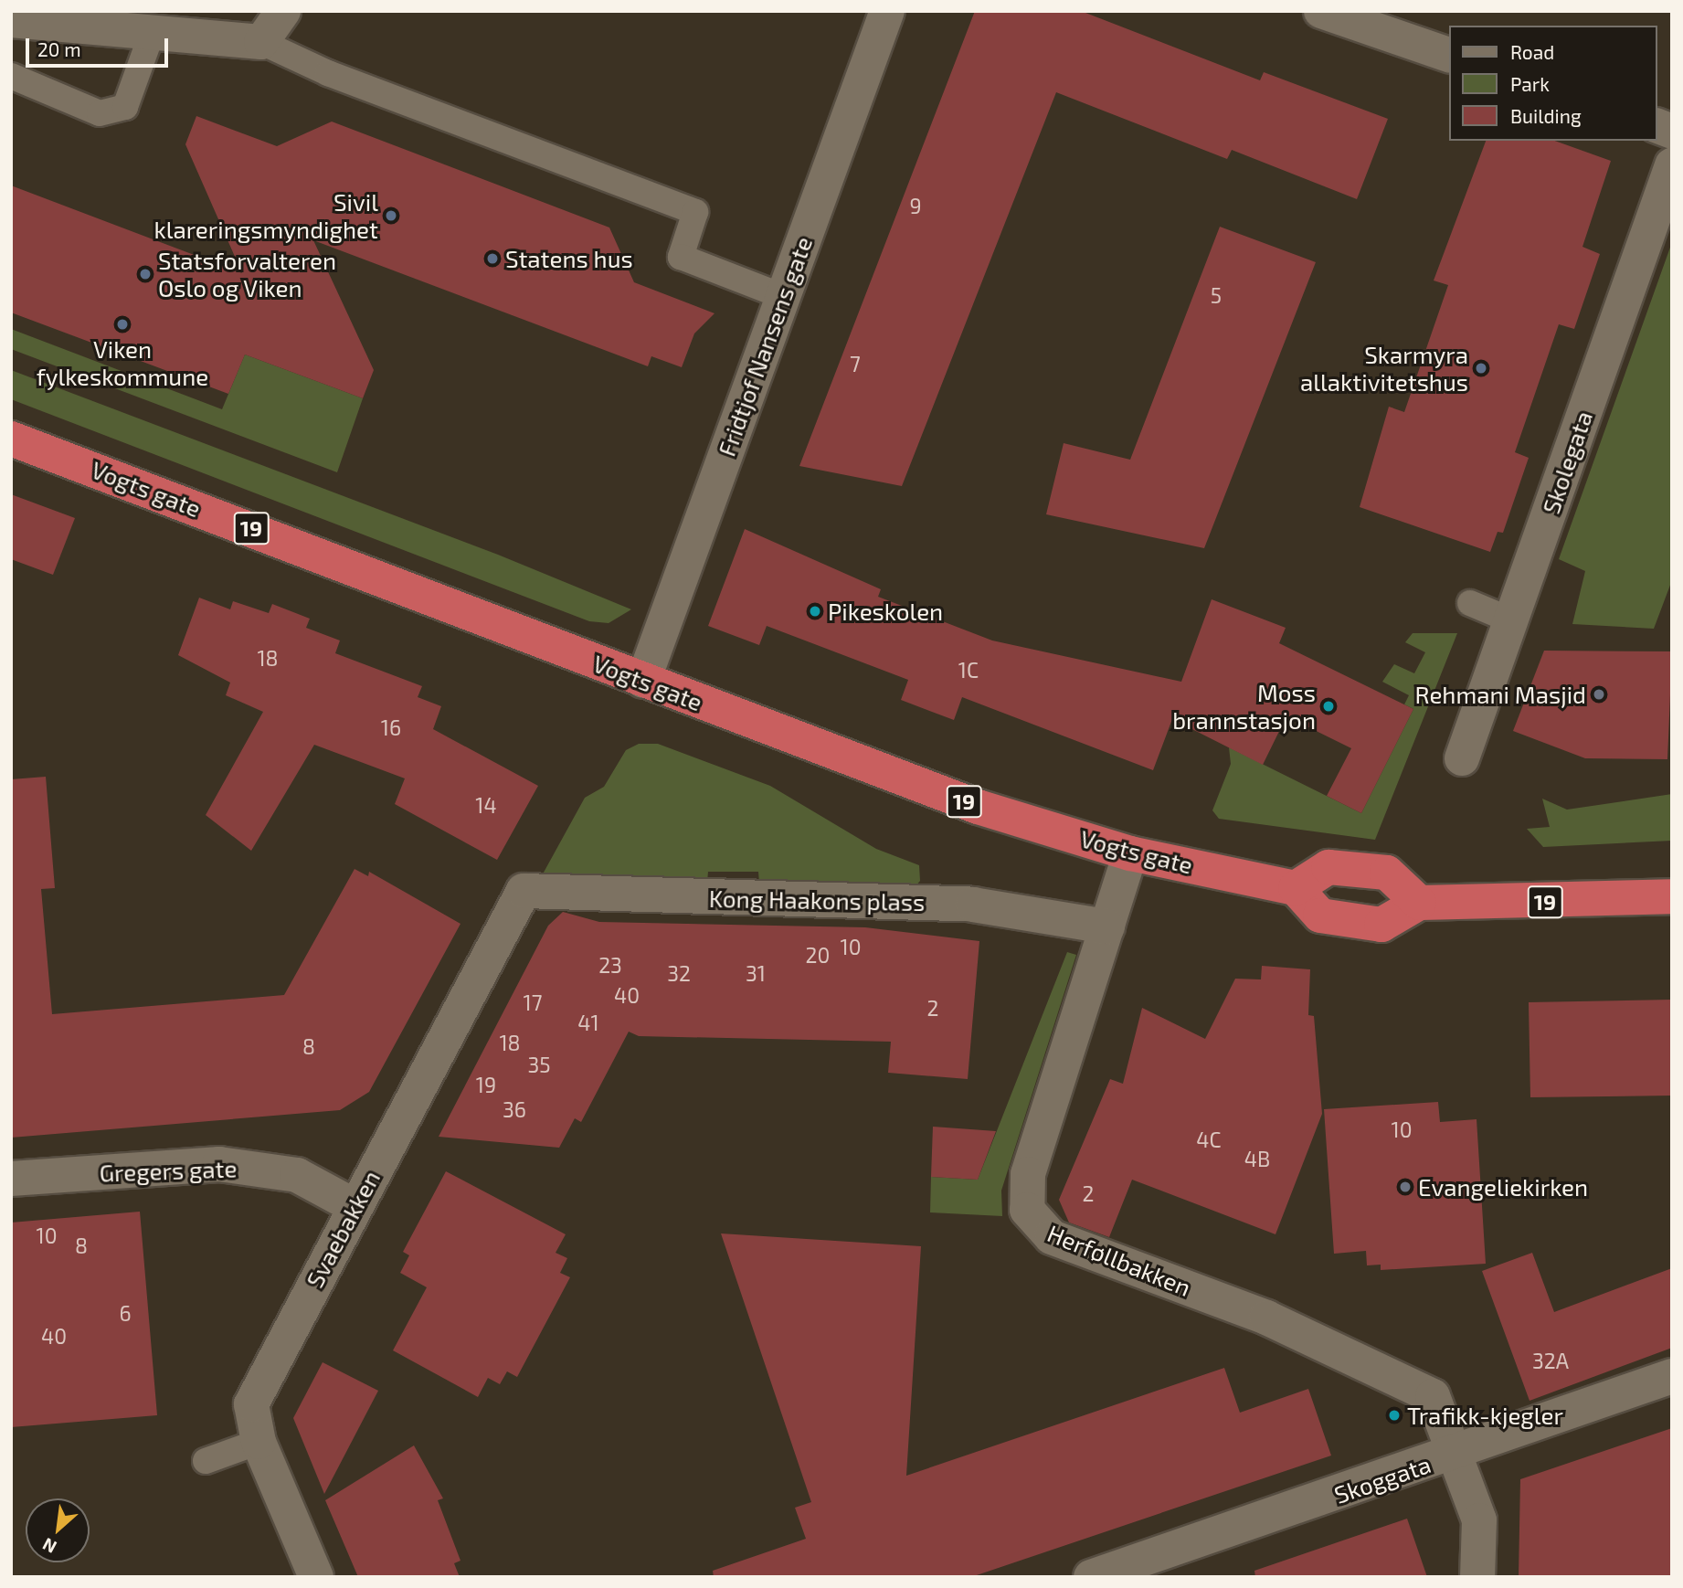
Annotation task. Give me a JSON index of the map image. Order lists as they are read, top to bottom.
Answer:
{
  "streets": {
    "highway": ["Vogts gate", "19"],
    "street": [
      "Fridtjof Nansens gate",
      "Skolegata",
      "Kong Haakons plass",
      "Gregers gate",
      "Svaebakken",
      "Herføllbakken",
      "Skoggata"
    ]
  },
  "crossings": [
    ["Fridtjof Nansens gate", "Vogts gate"],
    ["Vogts gate", "19"],
    ["Vogts gate", "Herføllbakken"],
    ["Kong Haakons plass", "Svaebakken"],
    ["Kong Haakons plass", "Herføllbakken"],
    ["Gregers gate", "Svaebakken"],
    ["Herføllbakken", "Skoggata"]
  ],
  "places": [
    "Sivil klareringsmyndighet",
    "Statens hus",
    "Statsforvalteren Oslo og Viken",
    "Viken fylkeskommune",
    "Skarmyra allaktivitetshus",
    "Pikeskolen",
    "Rehmani Masjid",
    "Moss brannstasjon",
    "Evangeliekirken",
    "Trafikk-kjegler"
  ],
  "house_numbers": [
    "9",
    "5",
    "7",
    "18",
    "1C",
    "16",
    "14",
    "10",
    "20",
    "23",
    "32",
    "31",
    "40",
    "17",
    "2",
    "41",
    "18",
    "8",
    "35",
    "19",
    "36",
    "10",
    "4C",
    "4B",
    "2",
    "10",
    "8",
    "6",
    "40",
    "32A"
  ],
  "legend": ["Road", "Park", "Building"],
  "scale_bar": "20 m",
  "north": "bottom left"
}
